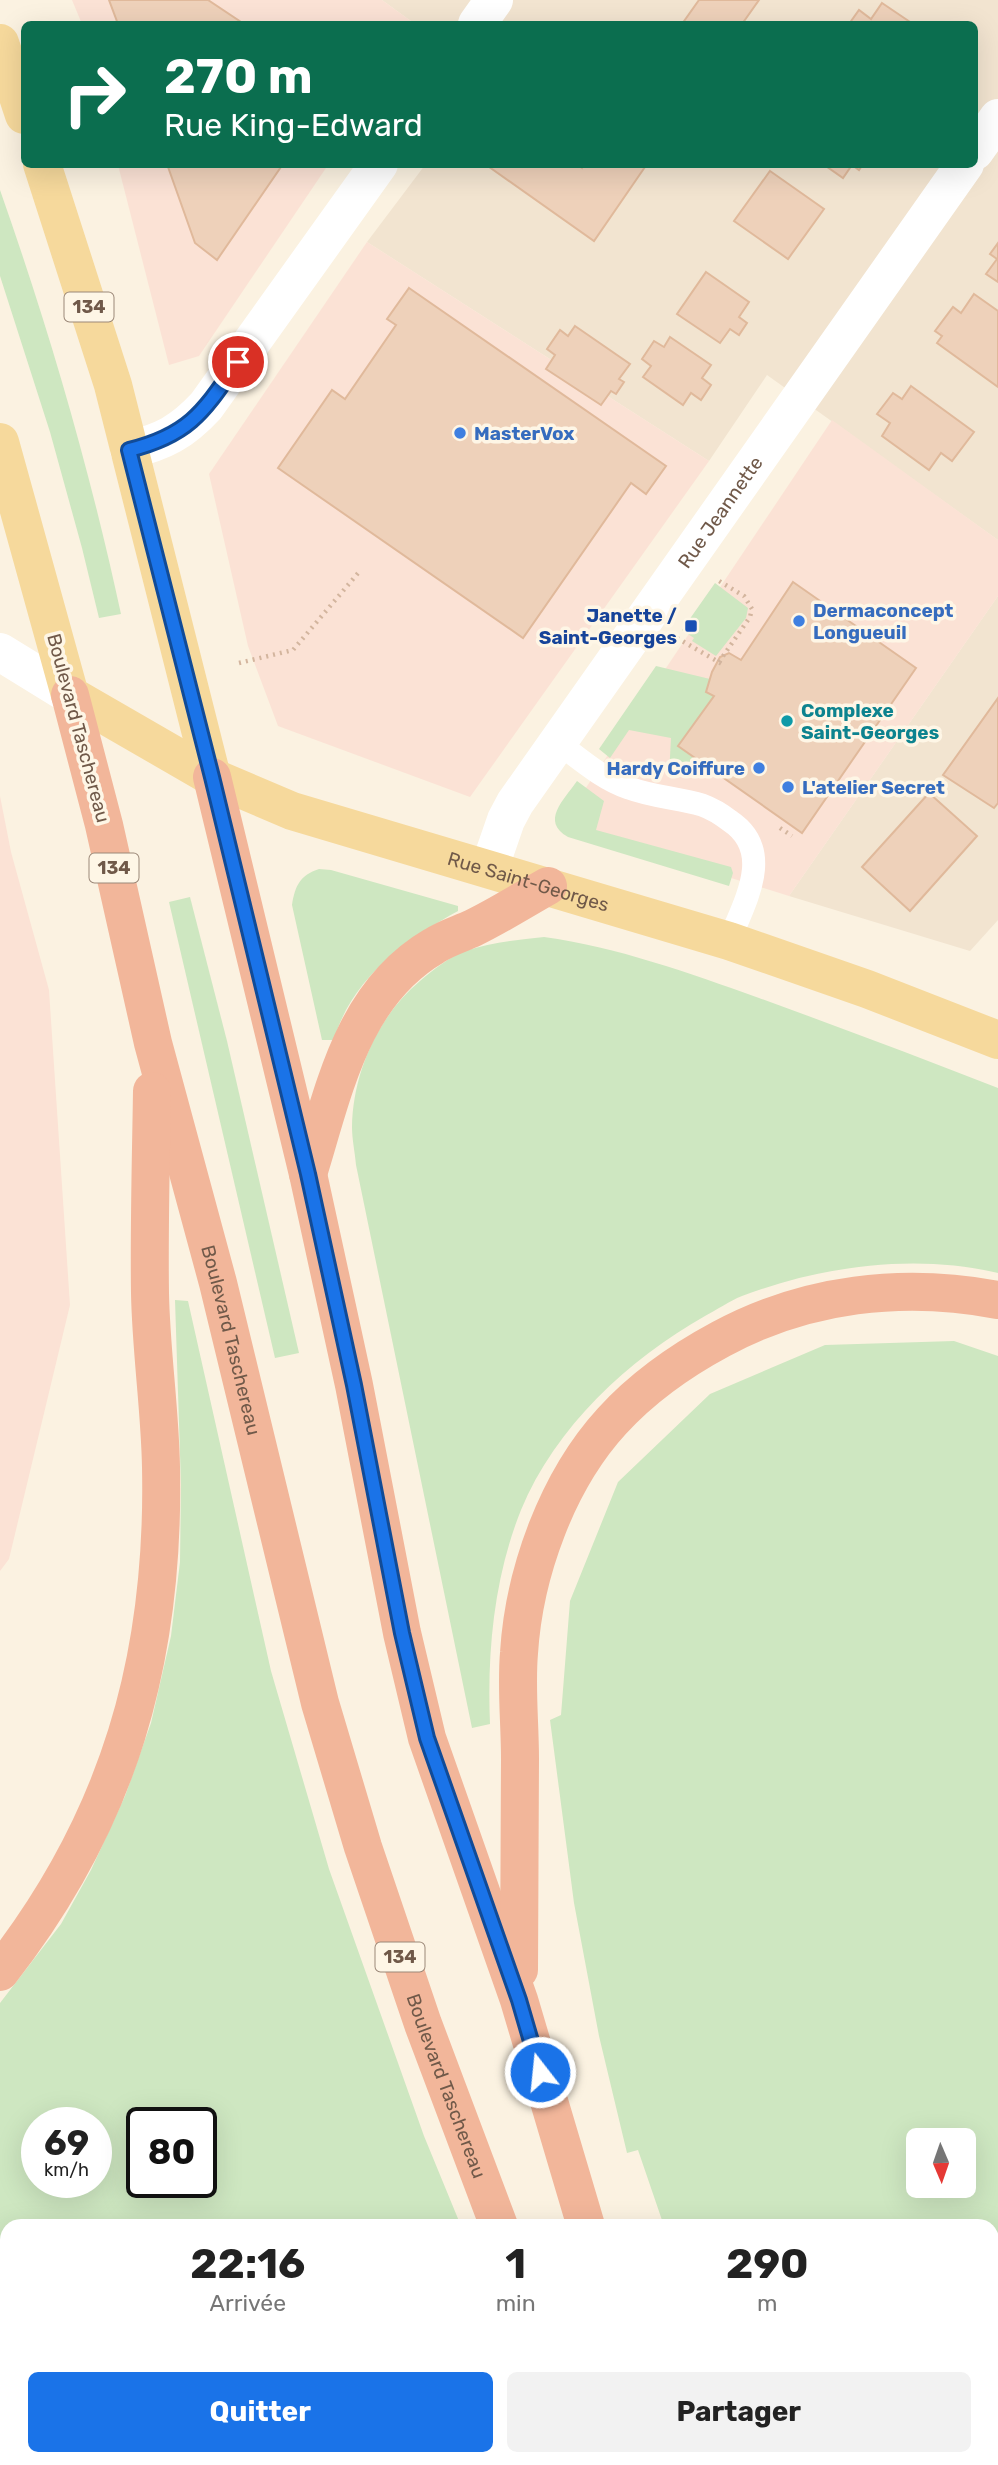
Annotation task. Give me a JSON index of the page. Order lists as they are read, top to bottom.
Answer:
{
  "streets": {
    "highway": ["134", "Boulevard Taschereau"],
    "main road": ["Rue Saint-Georges"],
    "street": ["Rue Jeannette"]
  },
  "crossings": [
    ["134", "Rue Saint-Georges"],
    ["Rue Jeannette", "Rue Saint-Georges"],
    ["Boulevard Taschereau", "Rue Saint-Georges"]
  ],
  "places": {
    "other": [
      "MasterVox",
      "Dermaconcept Longueuil",
      "Complexe Saint-Georges",
      "Hardy Coiffure",
      "L'atelier Secret"
    ],
    "transit": ["Janette / Saint-Georges"]
  },
  "north": "bottom",
  "page": {
    "turn": ["270 m", "Rue King-Edward"],
    "speed": "69 km/h",
    "limit": "80",
    "eta": [
      "22:16",
      "Arrivée",
      "1",
      "min",
      "290",
      "m"
    ],
    "buttons": ["Quitter", "Partager"]
  }
}
